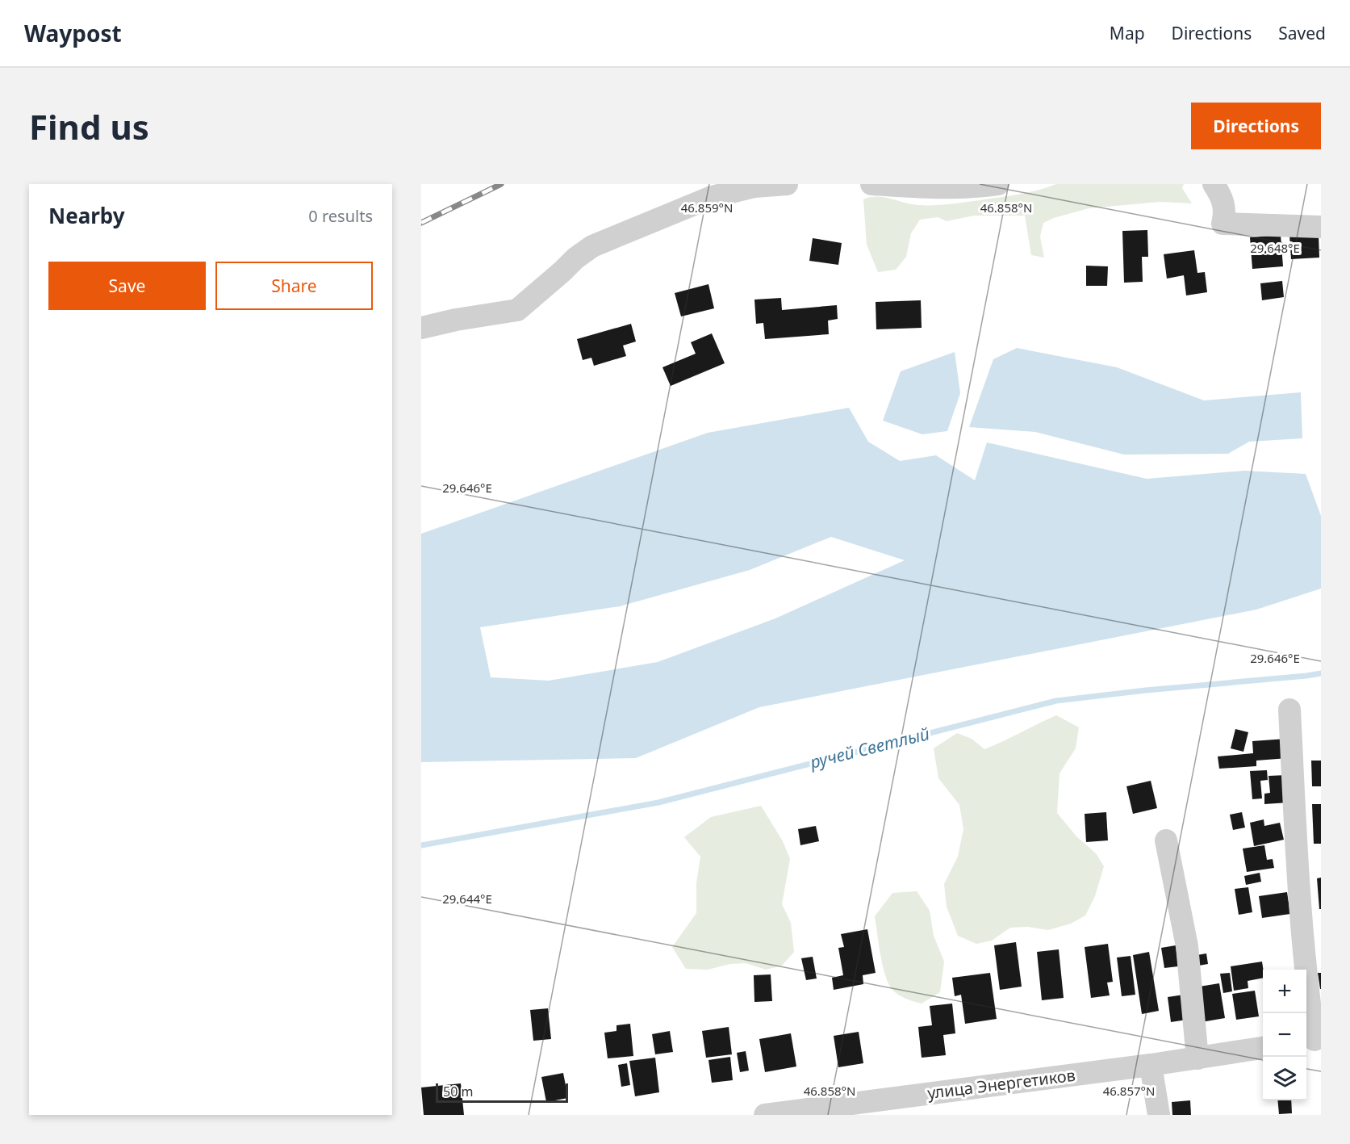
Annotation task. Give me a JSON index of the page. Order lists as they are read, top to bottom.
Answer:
{
  "streets": {
    "street": ["улица Энергетиков"]
  },
  "water": ["ручей Светлый"],
  "scale_bar": "50 m",
  "page": {
    "header": "Waypost",
    "nav": ["Map", "Directions", "Saved"],
    "buttons": [
      "Directions",
      ["Save", "Share"]
    ],
    "title": "Find us",
    "heading": ["Nearby", "0 results"],
    "map_buttons": ["+", "−"],
    "scale": "50 m"
  },
  "coordinates": [
    "46.859°N",
    "46.858°N",
    "29.648°E",
    "29.646°E",
    "29.644°E",
    "46.857°N"
  ]
}
